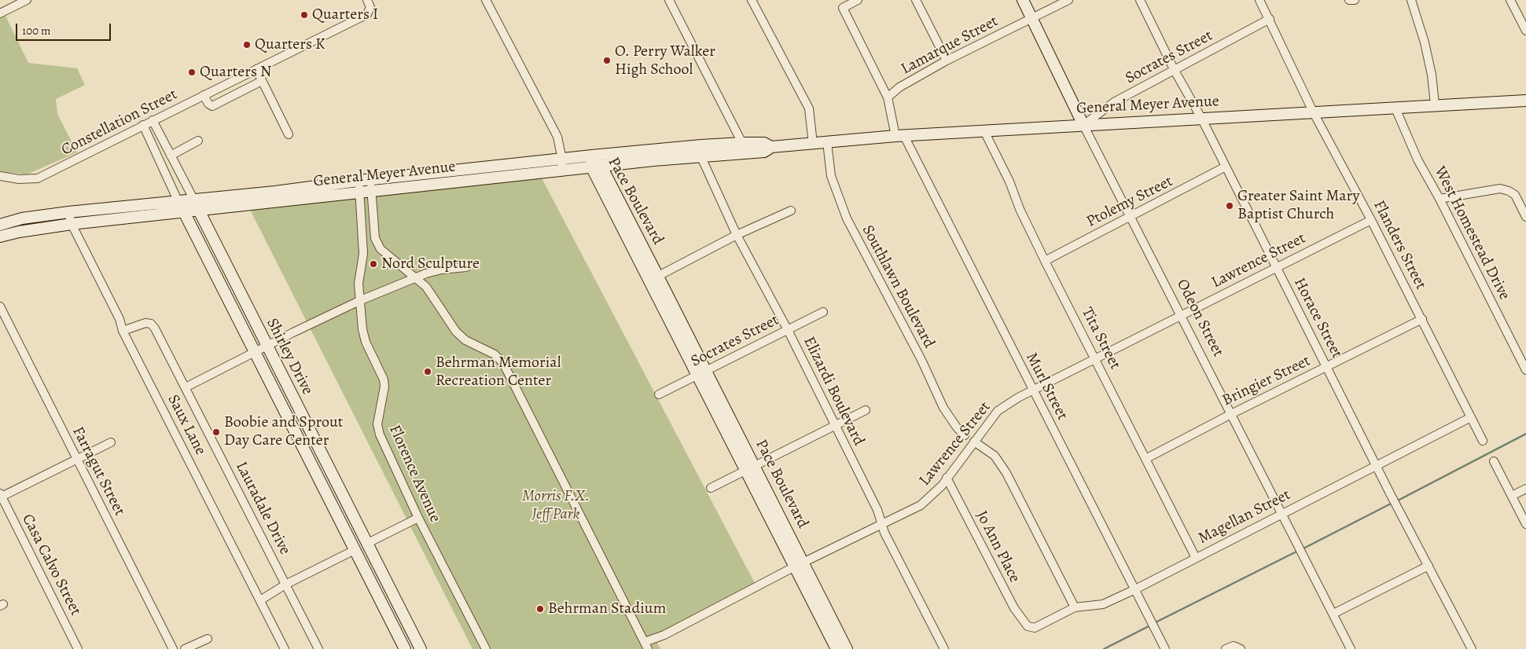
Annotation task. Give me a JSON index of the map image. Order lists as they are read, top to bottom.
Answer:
{
  "streets": {
    "main road": [
      "General Meyer Avenue",
      "Pace Boulevard",
      "Odeon Street",
      "Shirley Drive"
    ],
    "street": [
      "Lamarque Street",
      "Socrates Street",
      "Constellation Street",
      "Ptolemy Street",
      "West Homestead Drive",
      "Flanders Street",
      "Lawrence Street",
      "Southlawn Boulevard",
      "Horace Street",
      "Tita Street",
      "Bringier Street",
      "Murl Street",
      "Elizardi Boulevard",
      "Saux Lane",
      "Farragut Street",
      "Florence Avenue",
      "Lauradale Drive",
      "Magellan Street",
      "Jo Ann Place",
      "Casa Calvo Street"
    ]
  },
  "crossings": [
    ["Lamarque Street", "Odeon Street"],
    ["Lamarque Street", "Murl Street"],
    ["Socrates Street", "General Meyer Avenue"],
    ["Socrates Street", "Pace Boulevard"],
    ["Socrates Street", "Flanders Street"],
    ["Socrates Street", "Odeon Street"],
    ["Socrates Street", "Horace Street"],
    ["Socrates Street", "Elizardi Boulevard"],
    ["General Meyer Avenue", "Pace Boulevard"],
    ["General Meyer Avenue", "West Homestead Drive"],
    ["General Meyer Avenue", "Flanders Street"],
    ["General Meyer Avenue", "Lawrence Street"],
    ["General Meyer Avenue", "Southlawn Boulevard"],
    ["General Meyer Avenue", "Odeon Street"],
    ["General Meyer Avenue", "Horace Street"],
    ["General Meyer Avenue", "Tita Street"],
    ["General Meyer Avenue", "Shirley Drive"],
    ["General Meyer Avenue", "Murl Street"],
    ["General Meyer Avenue", "Elizardi Boulevard"],
    ["General Meyer Avenue", "Saux Lane"],
    ["General Meyer Avenue", "Florence Avenue"],
    ["Constellation Street", "Shirley Drive"],
    ["Pace Boulevard", "Lawrence Street"],
    ["Ptolemy Street", "Odeon Street"],
    ["Ptolemy Street", "Horace Street"],
    ["Ptolemy Street", "Tita Street"],
    ["Flanders Street", "Lawrence Street"],
    ["Flanders Street", "Bringier Street"],
    ["Flanders Street", "Magellan Street"],
    ["Lawrence Street", "Odeon Street"],
    ["Lawrence Street", "Horace Street"],
    ["Lawrence Street", "Tita Street"],
    ["Lawrence Street", "Murl Street"],
    ["Lawrence Street", "Elizardi Boulevard"],
    ["Lawrence Street", "Jo Ann Place"],
    ["Odeon Street", "Bringier Street"],
    ["Odeon Street", "Magellan Street"],
    ["Horace Street", "Bringier Street"],
    ["Horace Street", "Magellan Street"],
    ["Tita Street", "Bringier Street"],
    ["Tita Street", "Magellan Street"],
    ["Murl Street", "Magellan Street"],
    ["Saux Lane", "Lauradale Drive"],
    ["Magellan Street", "Jo Ann Place"]
  ],
  "parks": ["Morris F.X. Jeff Park"],
  "places": [
    "Quarters I",
    "Quarters K",
    "O. Perry Walker High School",
    "Quarters N",
    "Greater Saint Mary Baptist Church",
    "Nord Sculpture",
    "Behrman Memorial Recreation Center",
    "Boobie and Sprout Day Care Center",
    "Behrman Stadium"
  ],
  "scale_bar": "100 m"
}
